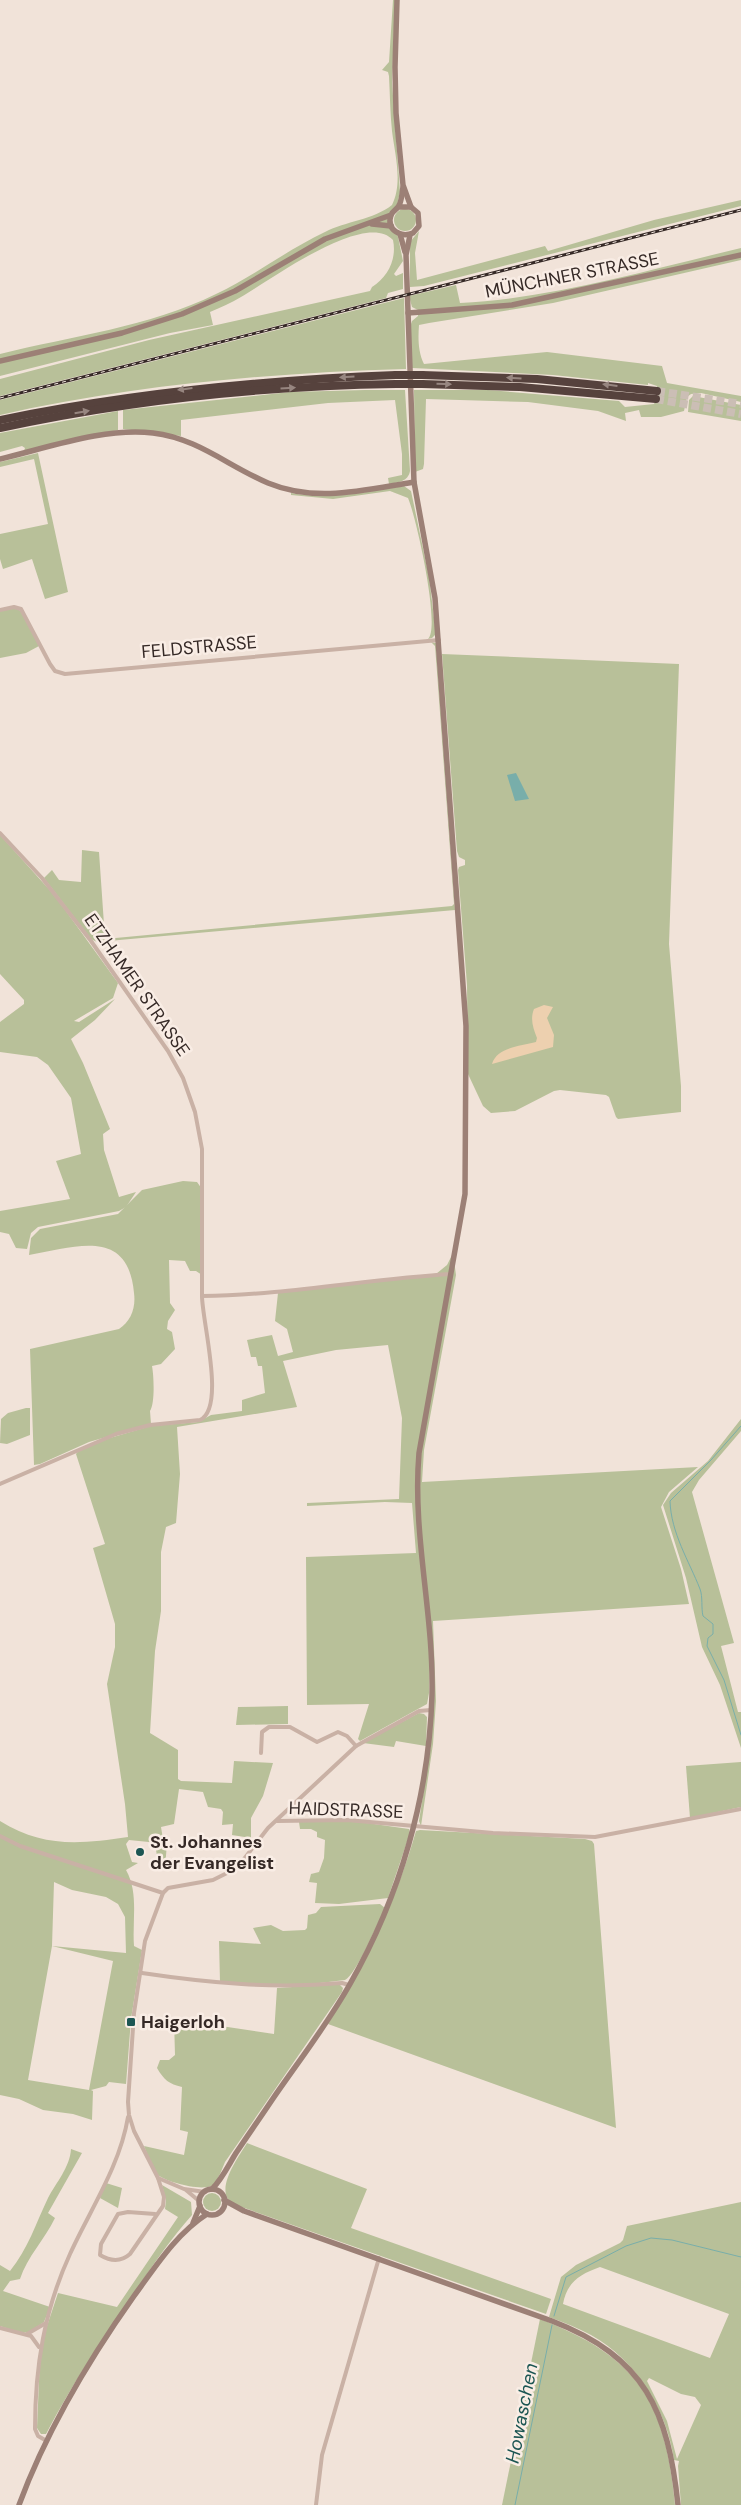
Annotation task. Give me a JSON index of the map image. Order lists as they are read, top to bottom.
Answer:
{
  "streets": {
    "street": [
      "MÜNCHNER STRASSE",
      "FELDSTRASSE",
      "ETZHAMER STRASSE",
      "HAIDSTRASSE"
    ]
  },
  "water": ["Howaschen"],
  "places": {
    "other": ["St. Johannes der Evangelist"],
    "transit": ["Haigerloh"]
  }
}
